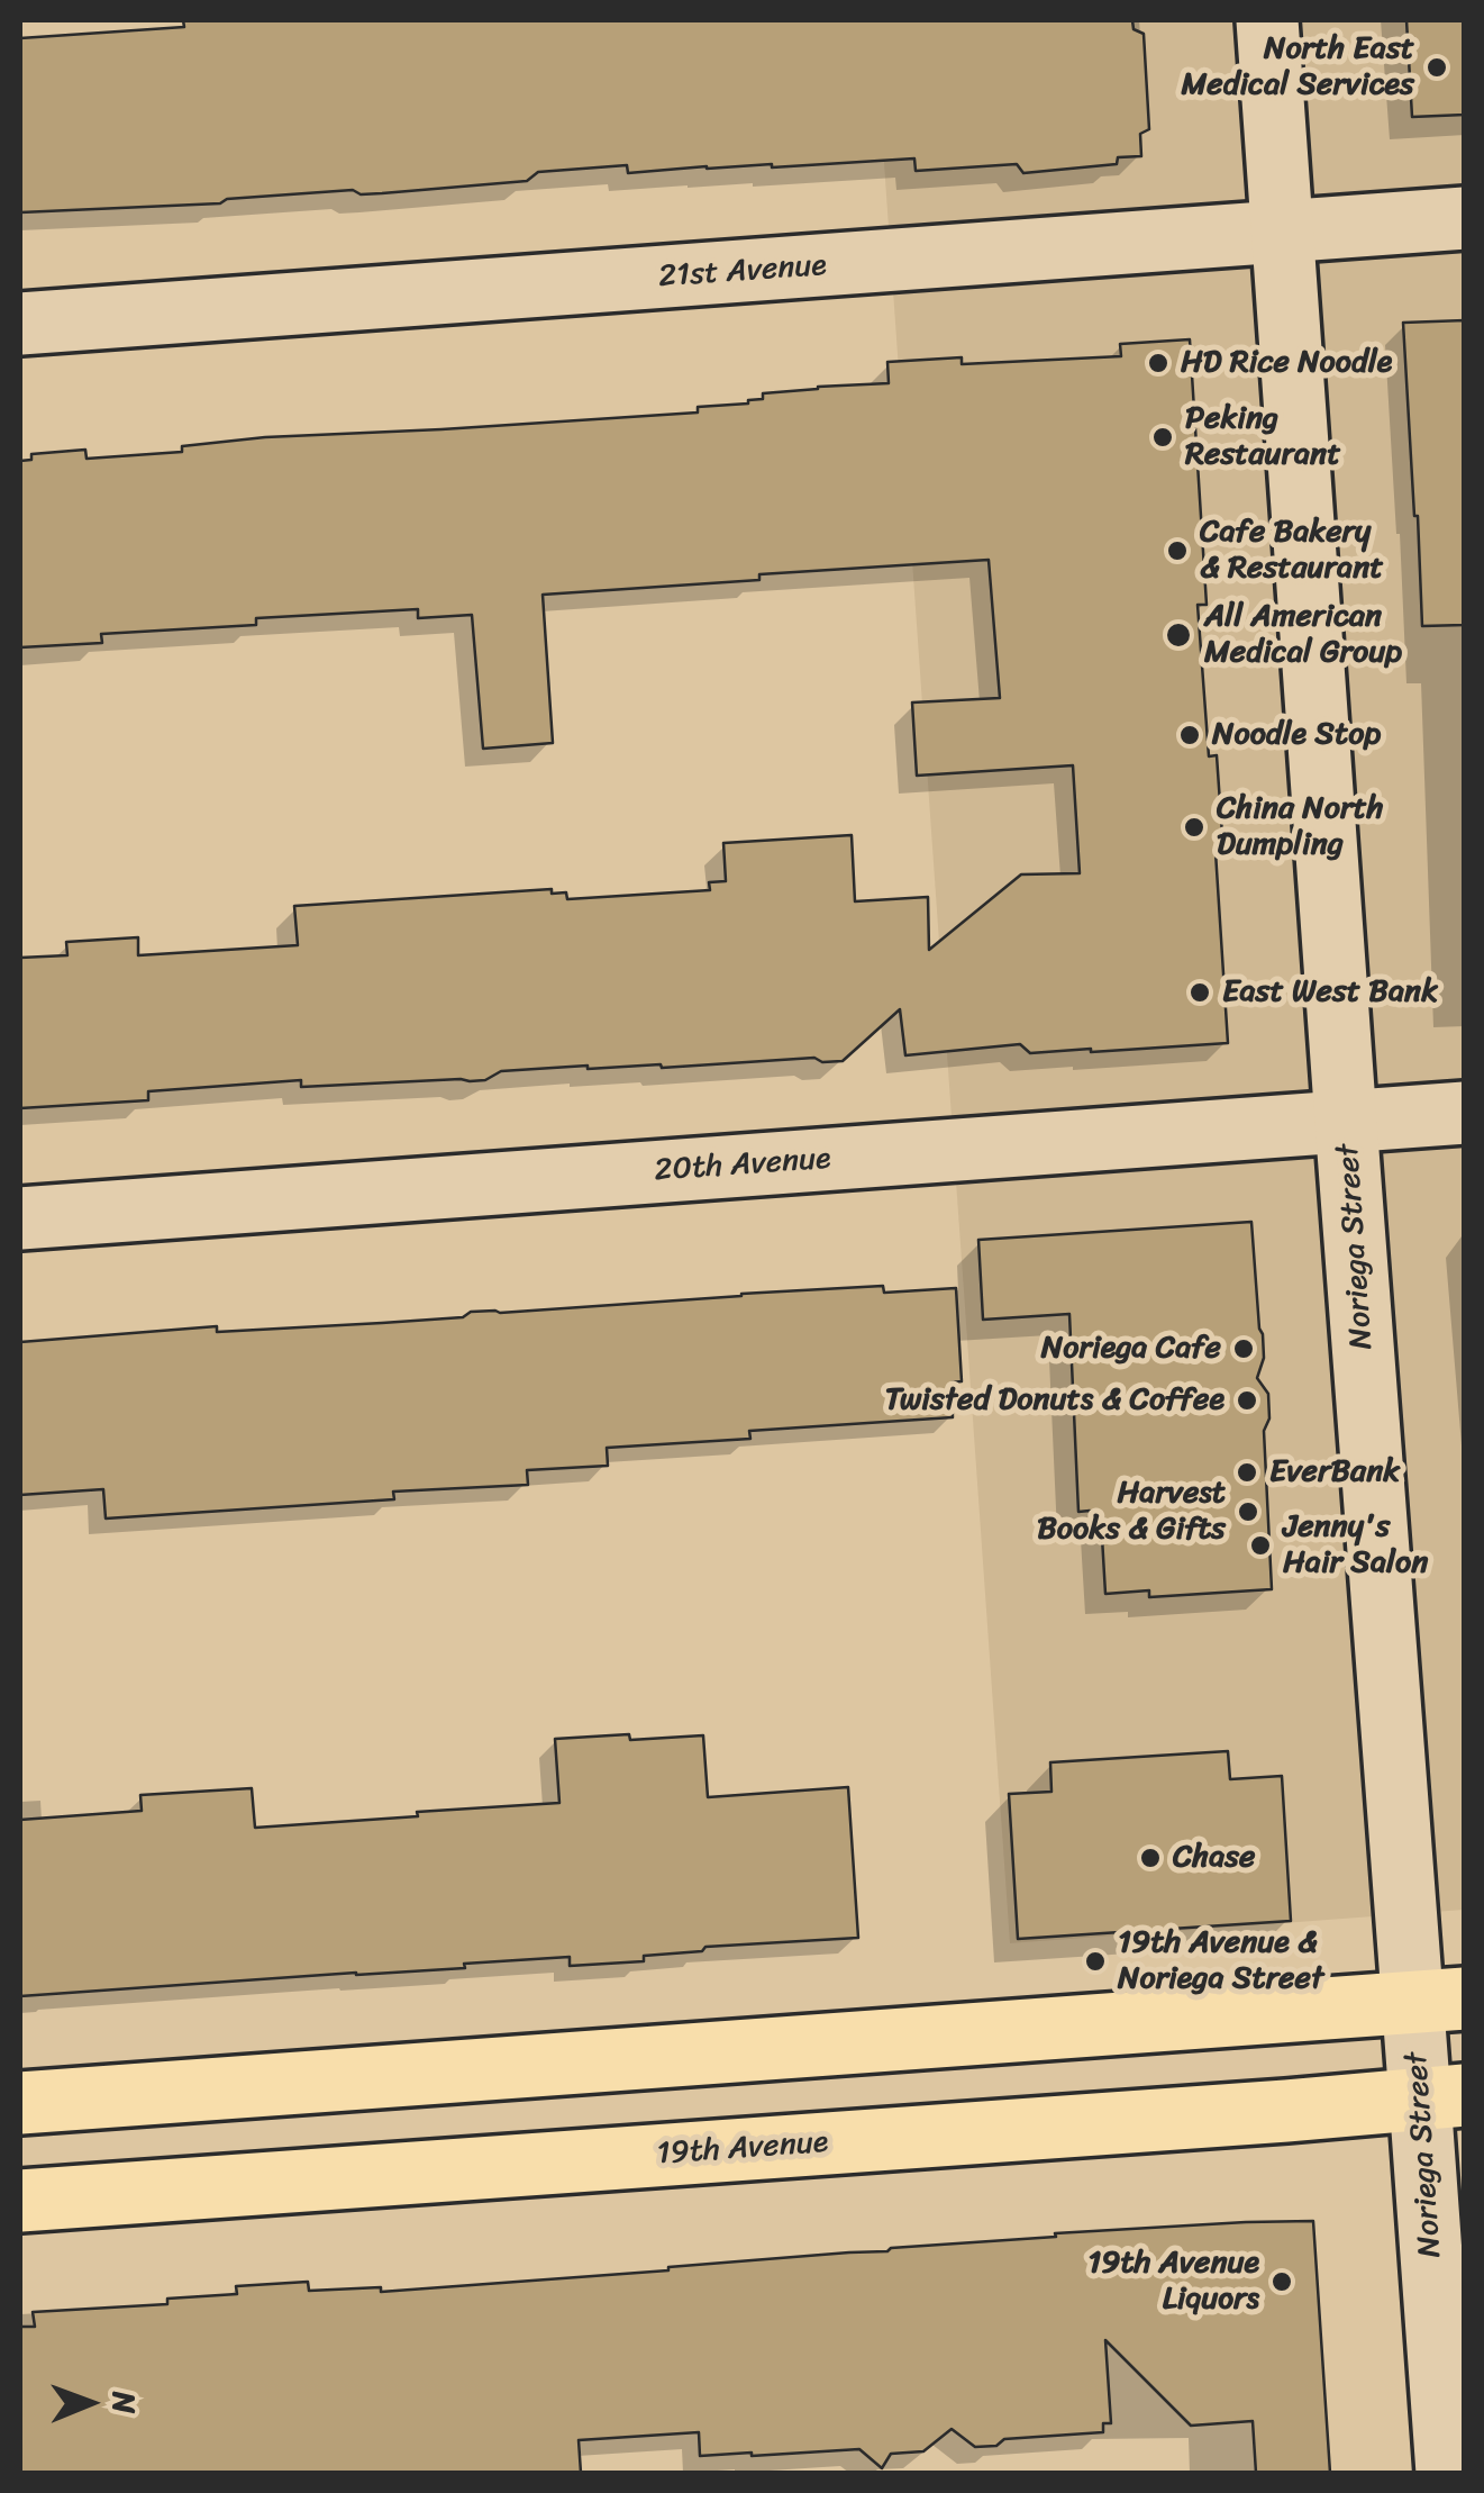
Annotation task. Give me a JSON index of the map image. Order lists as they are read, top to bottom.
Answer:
{
  "streets": {
    "highway": ["19th Avenue"],
    "street": ["21st Avenue", "20th Avenue", "Noriega Street"]
  },
  "crossings": [
    ["21st Avenue", "Noriega Street"],
    ["20th Avenue", "Noriega Street"],
    ["Noriega Street", "19th Avenue"]
  ],
  "places": [
    "North East Medical Services",
    "HD Rice Noodle",
    "Peking Restaurant",
    "Cafe Bakery & Restaurant",
    "All American Medical Group",
    "Noodle Stop",
    "China North Dumpling",
    "East West Bank",
    "Noriega Cafe",
    "Twisted Donuts & Coffee",
    "EverBank",
    "Harvest Books & Gifts",
    "Jenny's Hair Salon",
    "Chase",
    "19th Avenue & Noriega Street",
    "19th Avenue Liquors"
  ],
  "north": "right"
}
